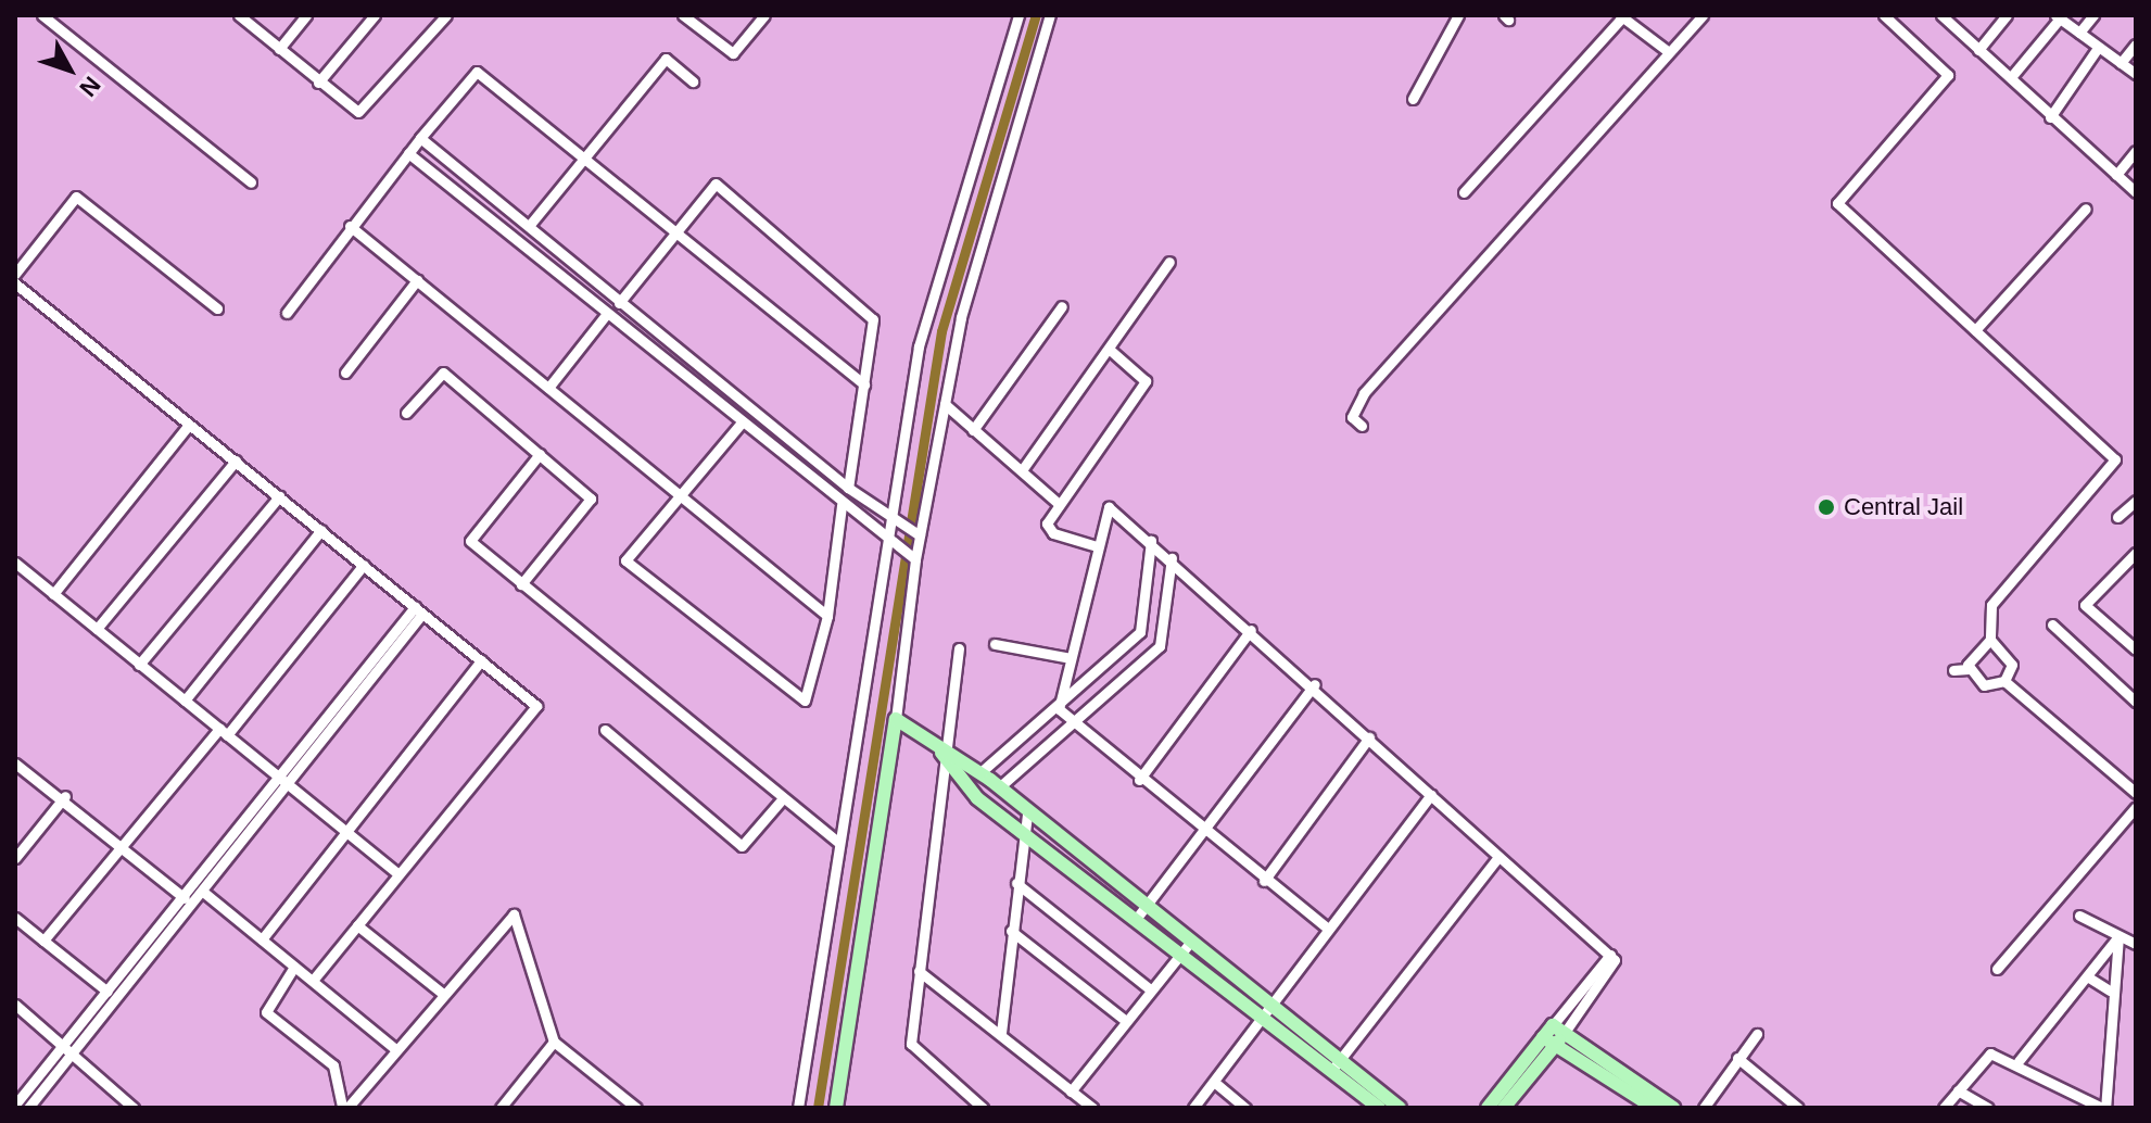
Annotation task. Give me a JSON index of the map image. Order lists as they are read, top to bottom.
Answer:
{
  "places": ["Central Jail"],
  "north": "bottom right"
}
